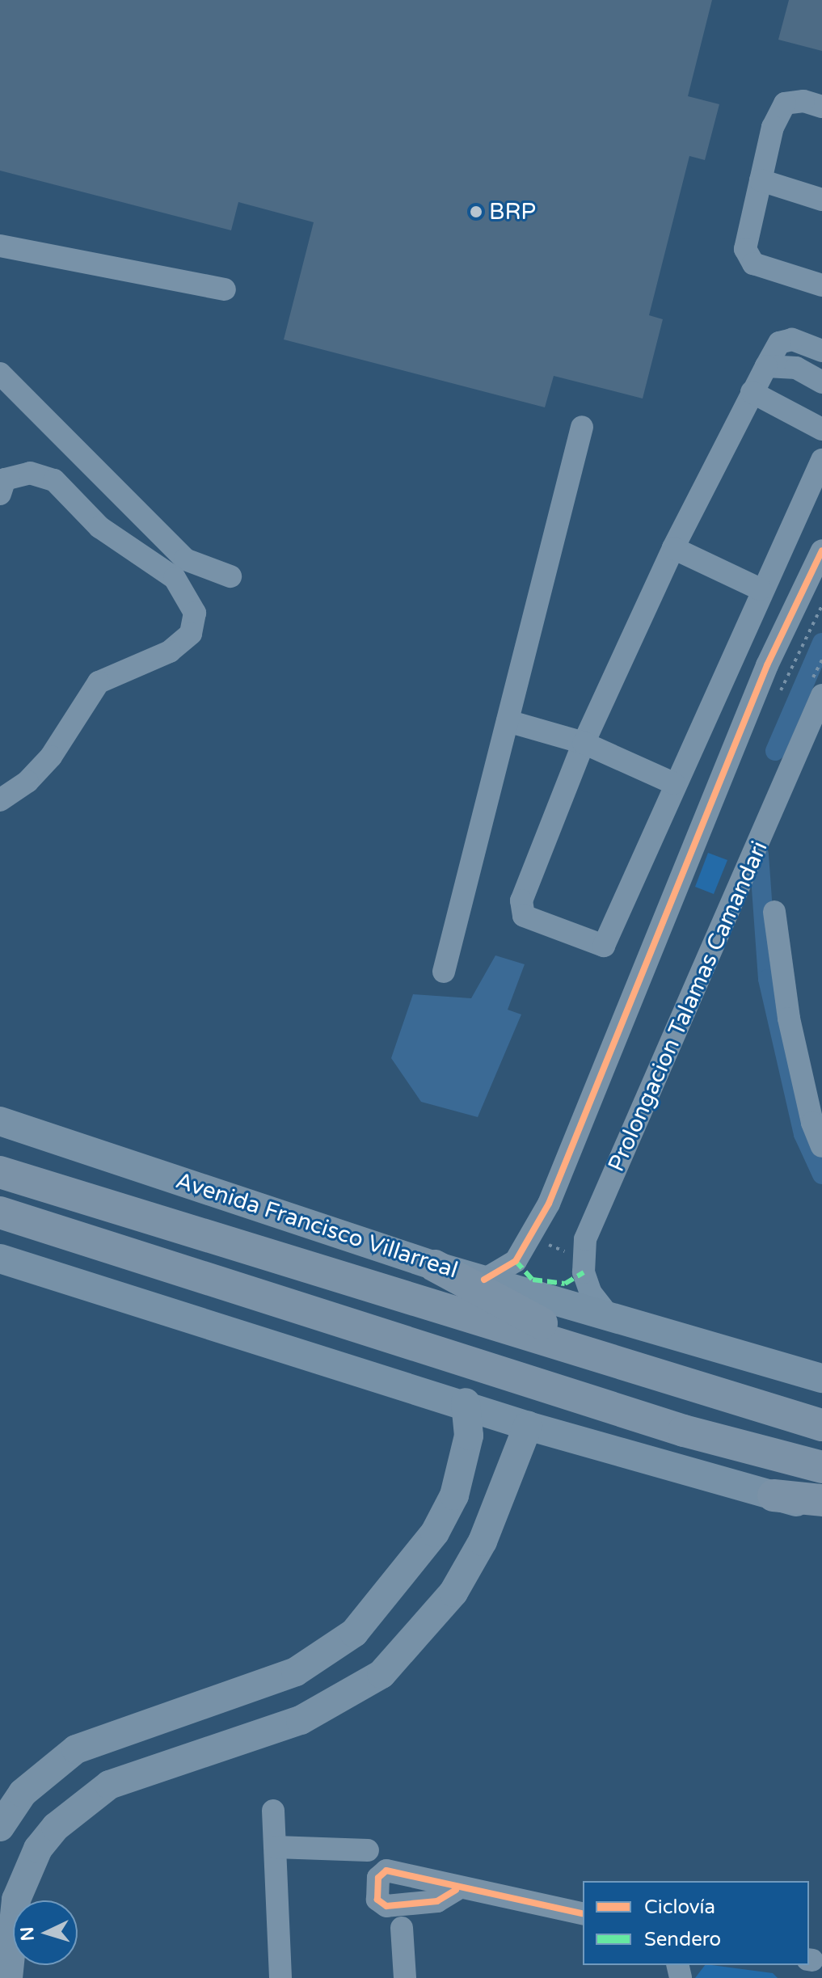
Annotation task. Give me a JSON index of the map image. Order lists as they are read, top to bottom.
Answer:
{
  "streets": {
    "highway": ["Avenida Francisco Villarreal"],
    "street": ["Prolongacion Talamas Camandari"]
  },
  "crossings": [
    ["Prolongacion Talamas Camandari", "Avenida Francisco Villarreal"]
  ],
  "places": ["BRP"],
  "legend": ["Ciclovía", "Sendero"],
  "north": "left"
}
